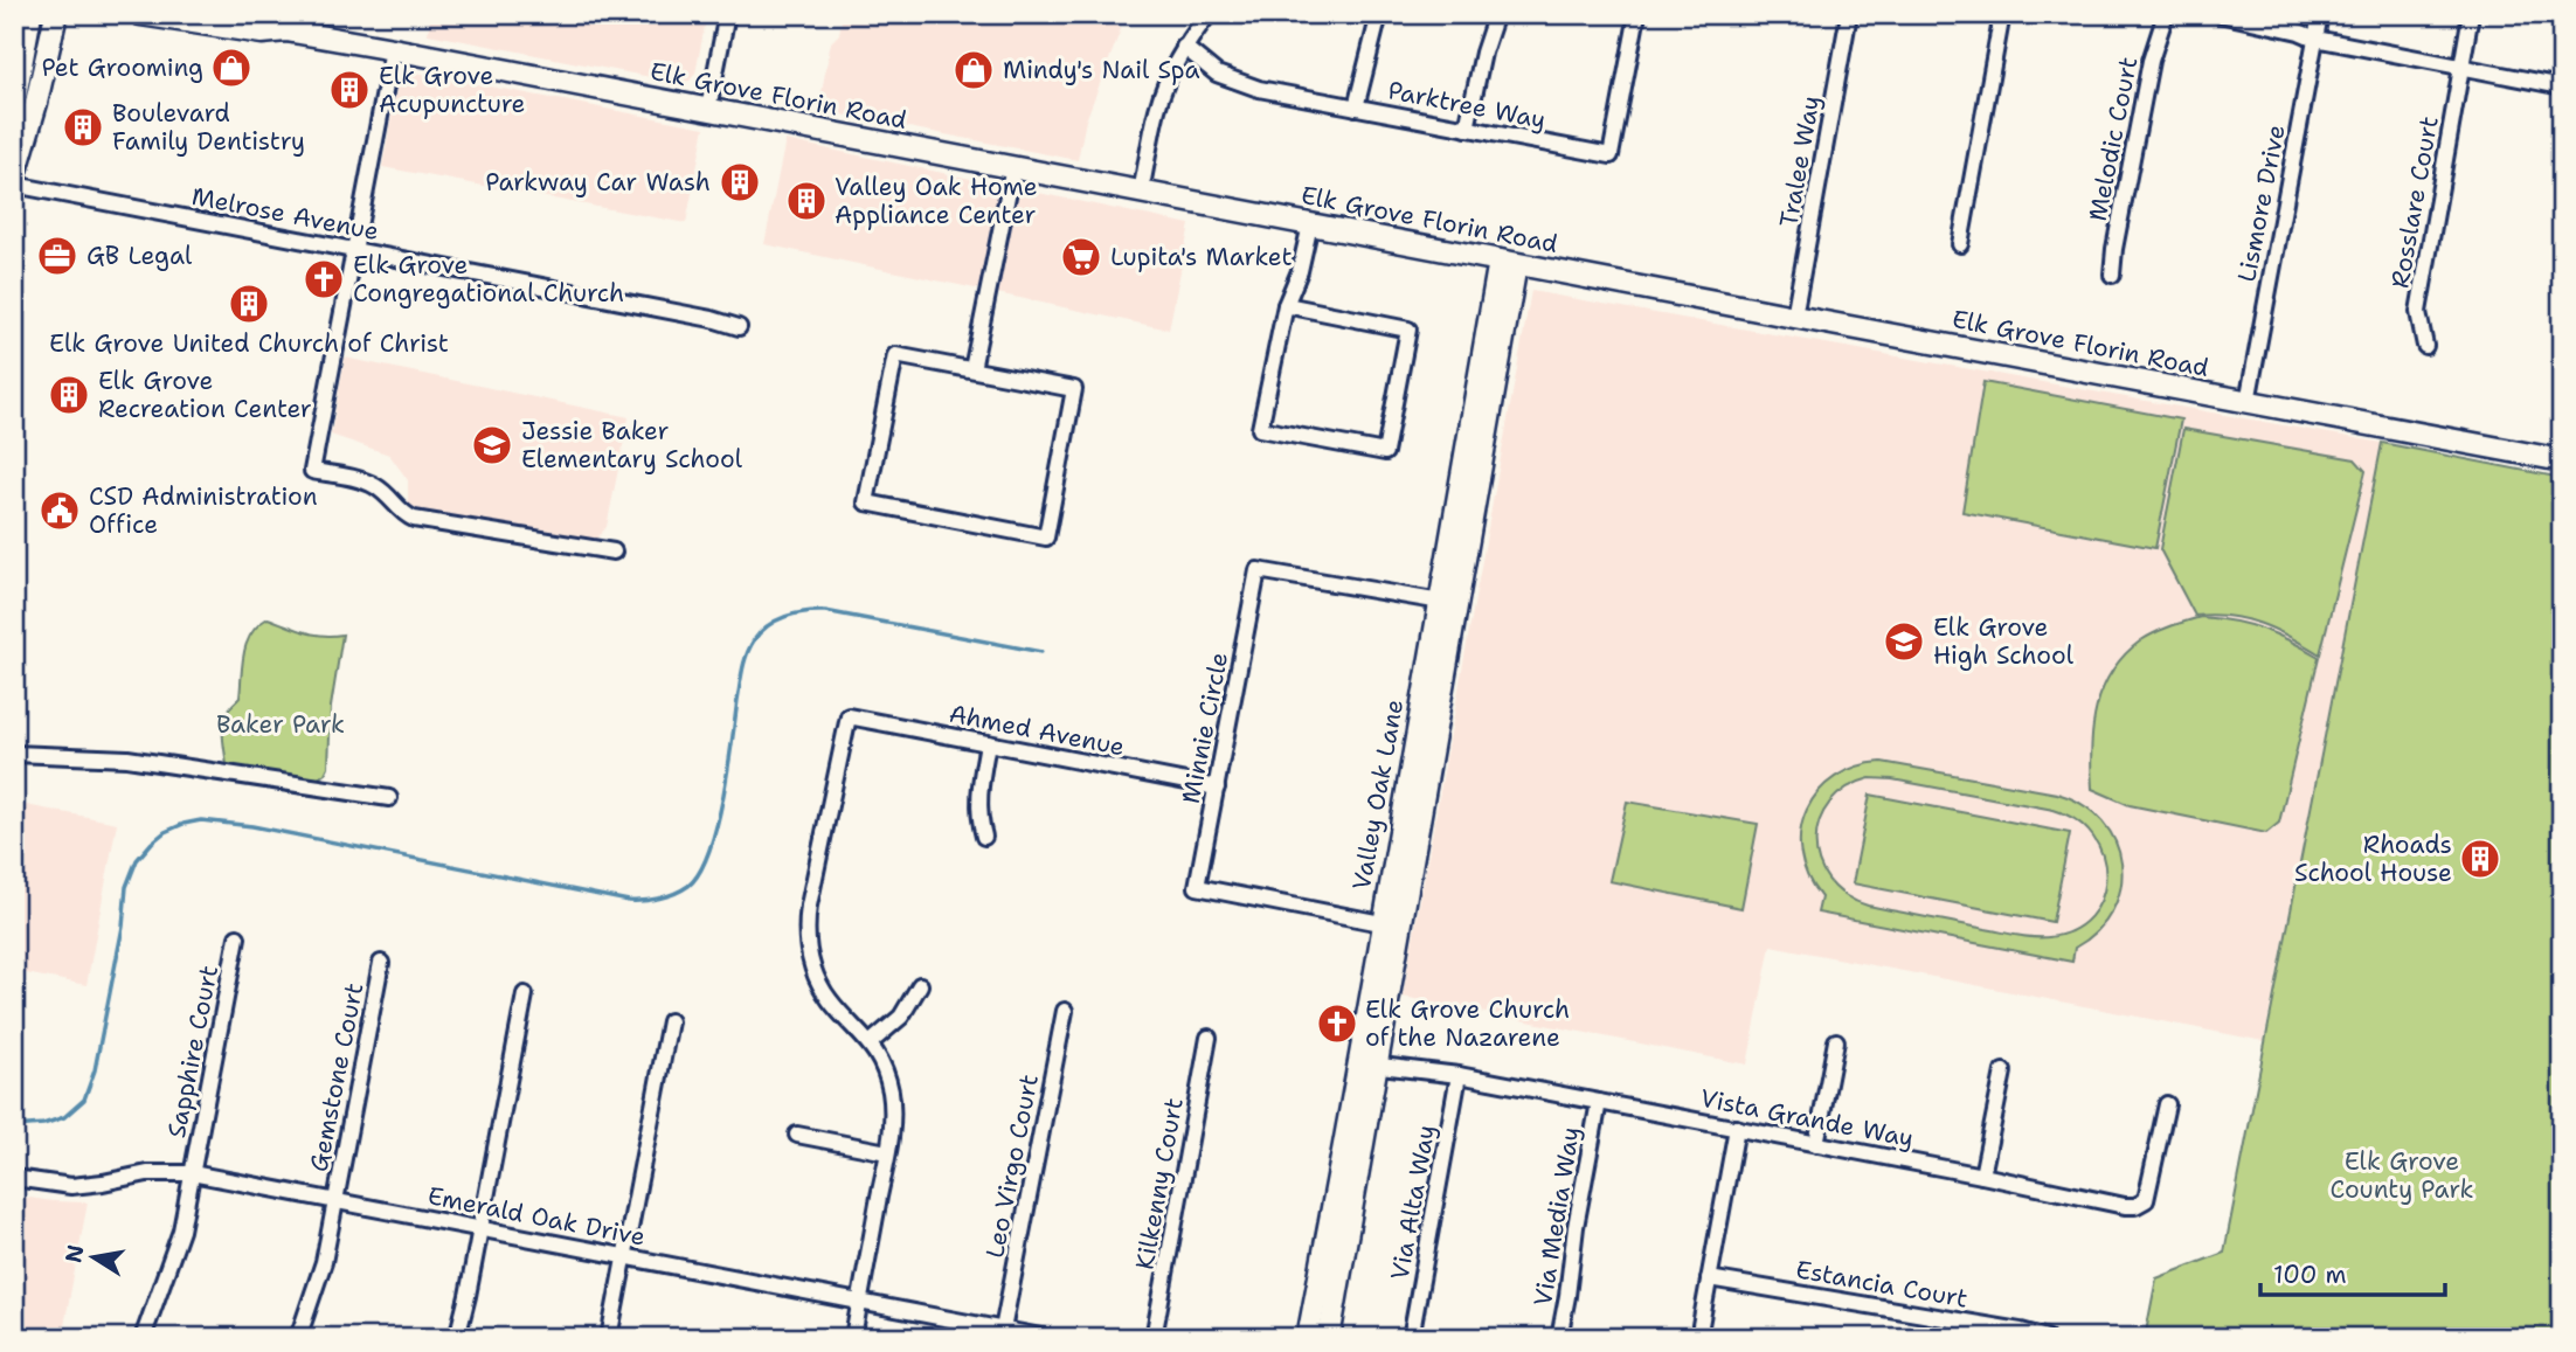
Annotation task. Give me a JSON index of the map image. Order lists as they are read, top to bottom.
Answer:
{
  "streets": {
    "main road": ["Elk Grove Florin Road", "Valley Oak Lane"],
    "street": [
      "Parktree Way",
      "Melodic Court",
      "Tralee Way",
      "Rosslare Court",
      "Lismore Drive",
      "Melrose Avenue",
      "Minnie Circle",
      "Ahmed Avenue",
      "Sapphire Court",
      "Gemstone Court",
      "Vista Grande Way",
      "Leo Virgo Court",
      "Kilkenny Court",
      "Via Alta Way",
      "Emerald Oak Drive",
      "Via Media Way",
      "Estancia Court"
    ]
  },
  "crossings": [
    ["Elk Grove Florin Road", "Tralee Way"],
    ["Elk Grove Florin Road", "Lismore Drive"],
    ["Elk Grove Florin Road", "Valley Oak Lane"],
    ["Minnie Circle", "Ahmed Avenue"],
    ["Minnie Circle", "Valley Oak Lane"],
    ["Valley Oak Lane", "Vista Grande Way"],
    ["Sapphire Court", "Emerald Oak Drive"],
    ["Gemstone Court", "Emerald Oak Drive"],
    ["Vista Grande Way", "Via Alta Way"],
    ["Vista Grande Way", "Via Media Way"],
    ["Leo Virgo Court", "Emerald Oak Drive"]
  ],
  "parks": ["Baker Park", "Elk Grove County Park"],
  "places": {
    "shop": ["Pet Grooming", "Mindy's Nail Spa"],
    "building": [
      "Elk Grove Acupuncture",
      "Boulevard Family Dentistry",
      "Parkway Car Wash",
      "Valley Oak Home Appliance Center",
      "Elk Grove United Church of Christ",
      "Elk Grove Recreation Center",
      "Rhoads School House"
    ],
    "office": ["GB Legal"],
    "supermarket": ["Lupita's Market"],
    "church": ["Elk Grove Congregational Church", "Elk Grove Church of the Nazarene"],
    "school or university": ["Jessie Baker Elementary School", "Elk Grove High School"],
    "public building": ["CSD Administration Office"]
  },
  "scale_bar": "100 m",
  "north": "left"
}
